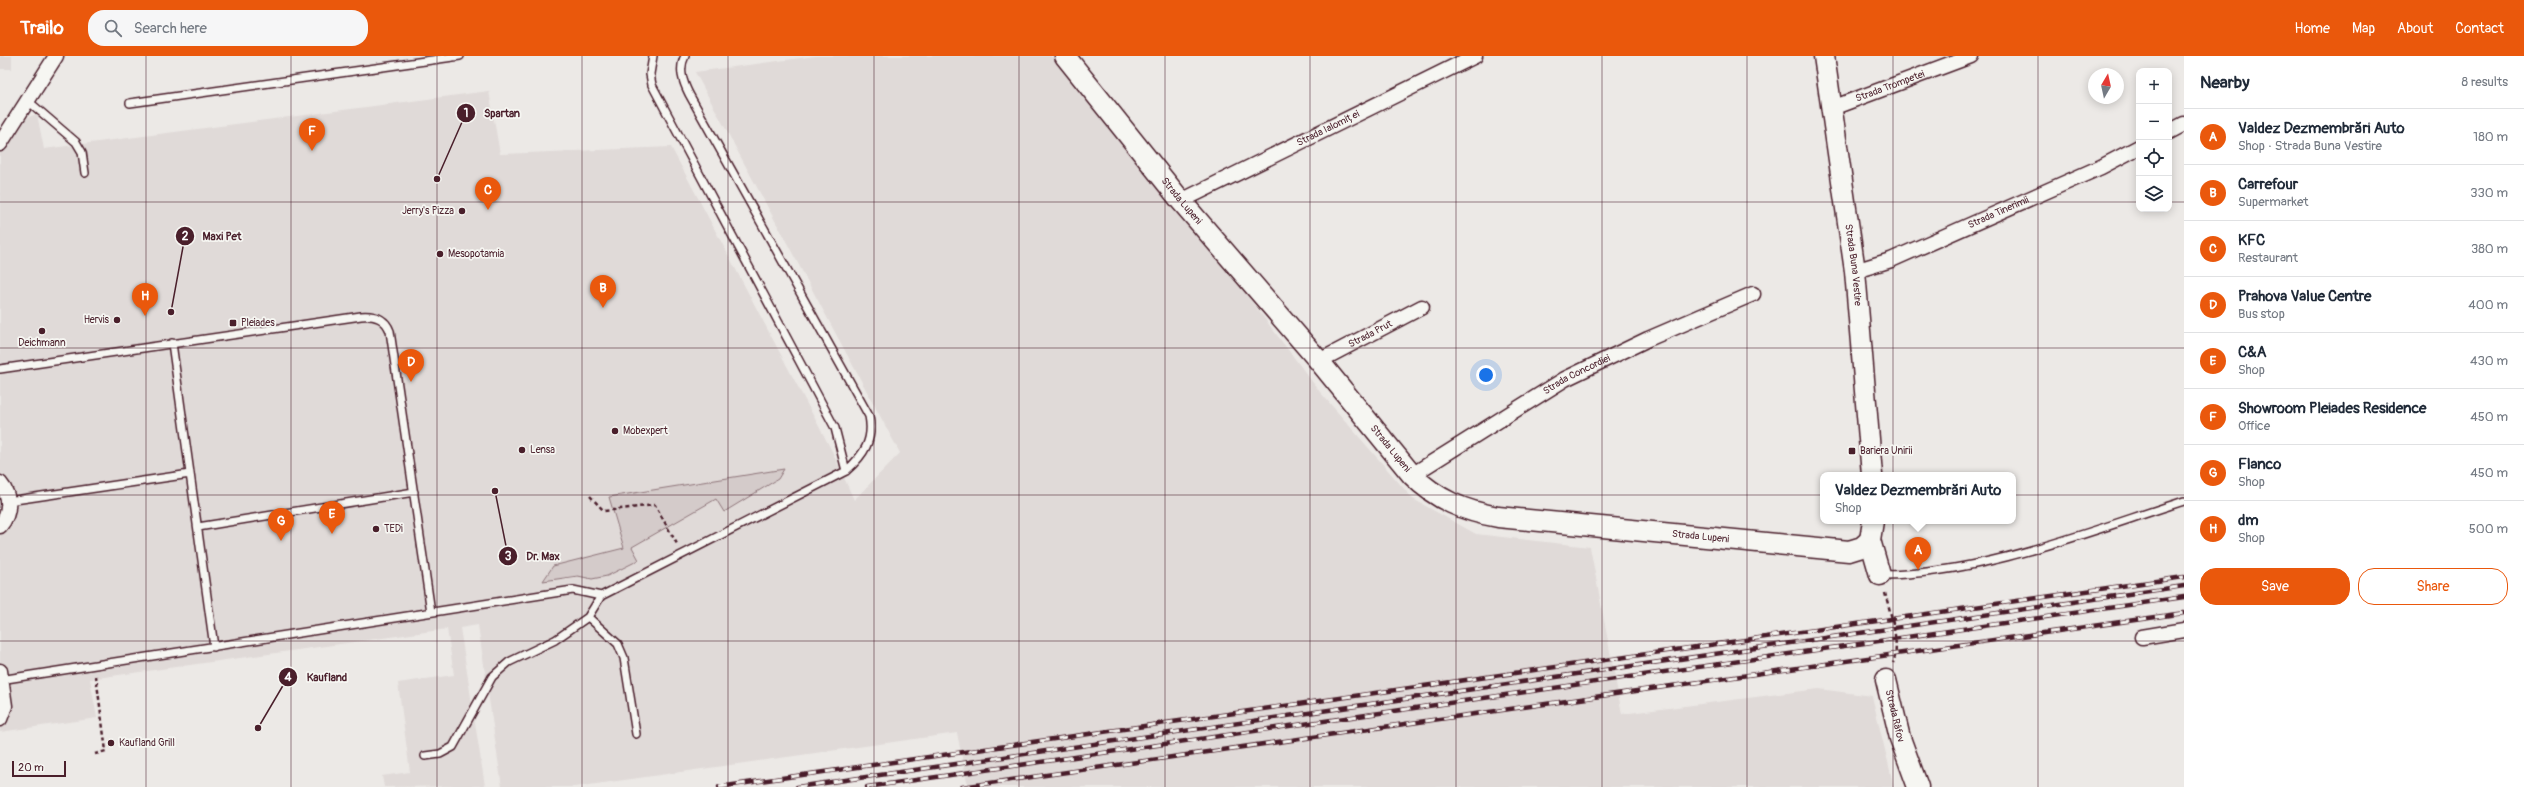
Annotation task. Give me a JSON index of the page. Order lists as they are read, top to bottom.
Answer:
{
  "streets": {
    "street": [
      "Strada Trompetei",
      "Strada Ialomiței",
      "Strada Lupeni",
      "Strada Tinerimii",
      "Strada Buna Vestire",
      "Strada Prut",
      "Strada Concordiei",
      "Strada Râfov"
    ]
  },
  "crossings": [
    ["Strada Trompetei", "Strada Buna Vestire"],
    ["Strada Ialomiței", "Strada Lupeni"],
    ["Strada Lupeni", "Strada Prut"],
    ["Strada Lupeni", "Strada Concordiei"],
    ["Strada Tinerimii", "Strada Buna Vestire"]
  ],
  "places": {
    "other": [
      "Spartan",
      "Jerry's Pizza",
      "Mesopotamia",
      "Maxi Pet",
      "Hervis",
      "Deichmann",
      "Mobexpert",
      "Lensa",
      "Dr. Max",
      "TEDi",
      "Kaufland",
      "Kaufland Grill"
    ],
    "transit": ["Pleiades", "Bariera Unirii"]
  },
  "scale_bar": "20 m",
  "north": "top",
  "page": {
    "header": "Trailo",
    "search": "Search here",
    "nav": [
      "Home",
      "Map",
      "About",
      "Contact"
    ],
    "heading": ["Nearby", "8 results"],
    "map_buttons": ["+", "−"],
    "list": [
      {
        "mark": "A",
        "name": "Valdez Dezmembrări Auto",
        "note": "Shop · Strada Buna Vestire",
        "value": "180 m"
      },
      {
        "mark": "B",
        "name": "Carrefour",
        "note": "Supermarket",
        "value": "330 m"
      },
      {
        "mark": "C",
        "name": "KFC",
        "note": "Restaurant",
        "value": "380 m"
      },
      {
        "mark": "D",
        "name": "Prahova Value Centre",
        "note": "Bus stop",
        "value": "400 m"
      },
      {
        "mark": "E",
        "name": "C&A",
        "note": "Shop",
        "value": "430 m"
      },
      {
        "mark": "F",
        "name": "Showroom Pleiades Residence",
        "note": "Office",
        "value": "450 m"
      },
      {
        "mark": "G",
        "name": "Flanco",
        "note": "Shop",
        "value": "450 m"
      },
      {
        "mark": "H",
        "name": "dm",
        "note": "Shop",
        "value": "500 m"
      }
    ],
    "pins": [
      "F",
      "C",
      "B",
      "H",
      "D",
      "E",
      "G",
      "A"
    ],
    "popup": ["Valdez Dezmembrări Auto", "Shop"],
    "buttons": ["Save", "Share"],
    "scale": "20 m"
  }
}
